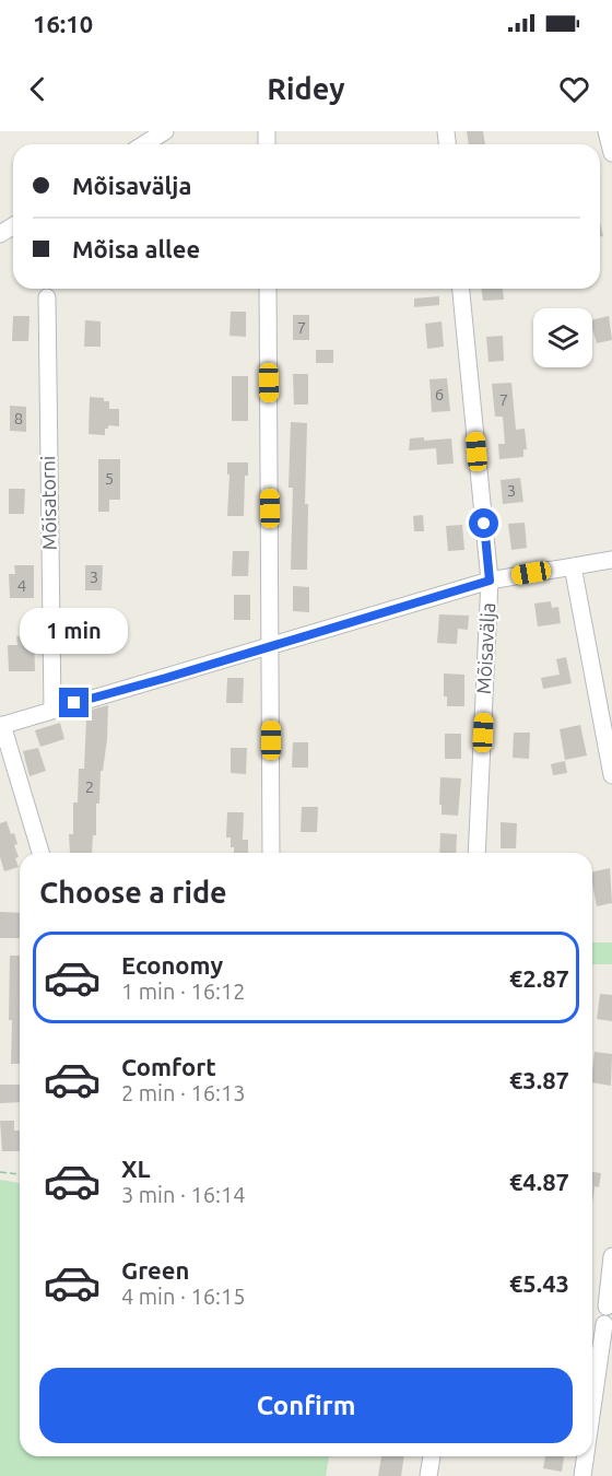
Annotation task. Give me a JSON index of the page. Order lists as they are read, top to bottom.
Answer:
{
  "streets": {
    "street": ["Mõisatorni", "Mõisavälja"]
  },
  "house_numbers": [
    "7",
    "6",
    "7",
    "8",
    "5",
    "3",
    "3",
    "4",
    "2"
  ],
  "page": {
    "status": "16:10",
    "header": "Ridey",
    "banner": ["Mõisavälja", "Mõisa allee"],
    "bubble": "1 min",
    "heading": "Choose a ride",
    "list": [
      {
        "name": "Economy",
        "note": "1 min · 16:12",
        "value": "€2.87"
      },
      {
        "name": "Comfort",
        "note": "2 min · 16:13",
        "value": "€3.87"
      },
      {
        "name": "XL",
        "note": "3 min · 16:14",
        "value": "€4.87"
      },
      {
        "name": "Green",
        "note": "4 min · 16:15",
        "value": "€5.43"
      }
    ],
    "buttons": "Confirm"
  }
}
